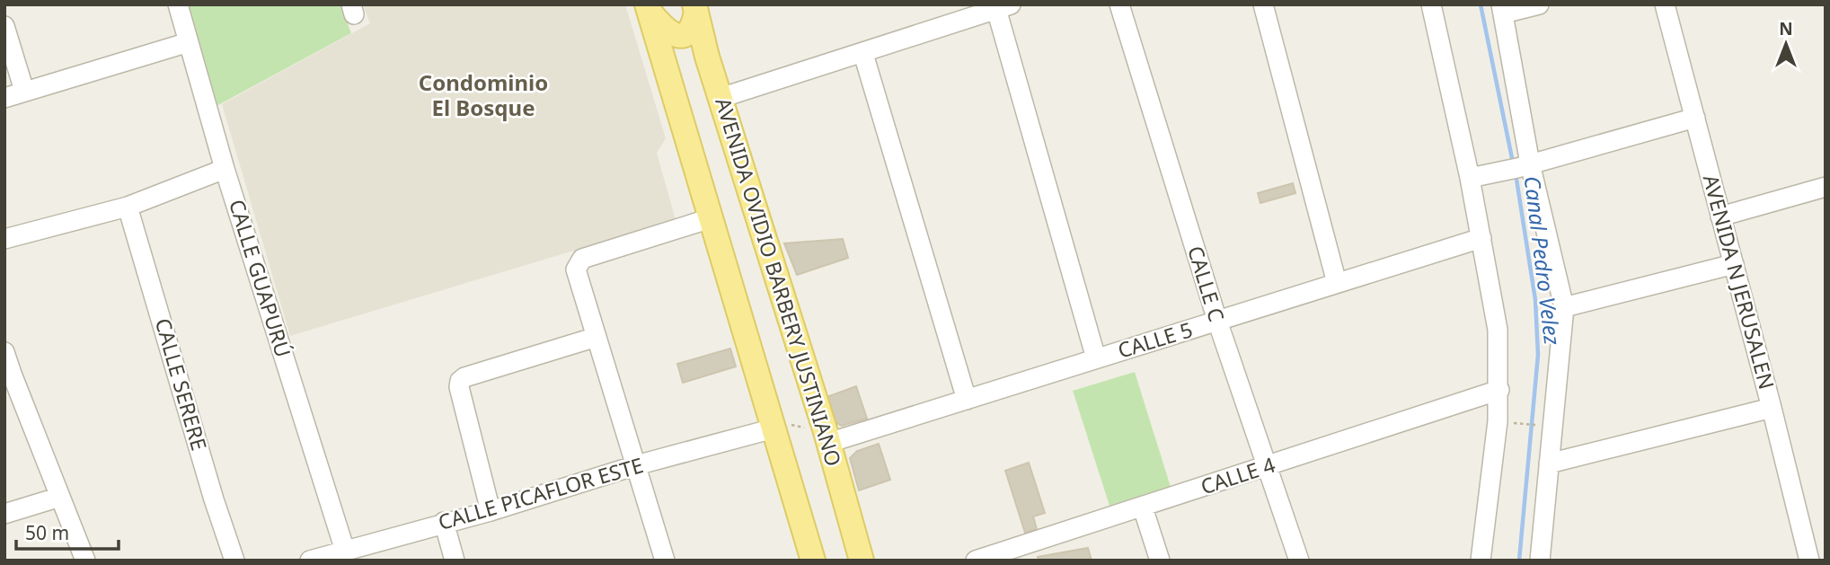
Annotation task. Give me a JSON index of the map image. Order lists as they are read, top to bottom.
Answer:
{
  "streets": {
    "main road": ["AVENIDA OVIDIO BARBERY JUSTINIANO"],
    "street": [
      "CALLE GUAPURÚ",
      "AVENIDA N JERUSALEN",
      "CALLE C",
      "CALLE 5",
      "CALLE SERERE",
      "CALLE 4",
      "CALLE PICAFLOR ESTE"
    ]
  },
  "crossings": [
    ["CALLE GUAPURÚ", "CALLE PICAFLOR ESTE"],
    ["AVENIDA OVIDIO BARBERY JUSTINIANO", "CALLE 5"],
    ["CALLE C", "CALLE 5"],
    ["CALLE C", "CALLE 4"]
  ],
  "districts": ["Condominio El Bosque"],
  "water": ["Canal Pedro Velez"],
  "scale_bar": "50 m",
  "north": "top"
}
